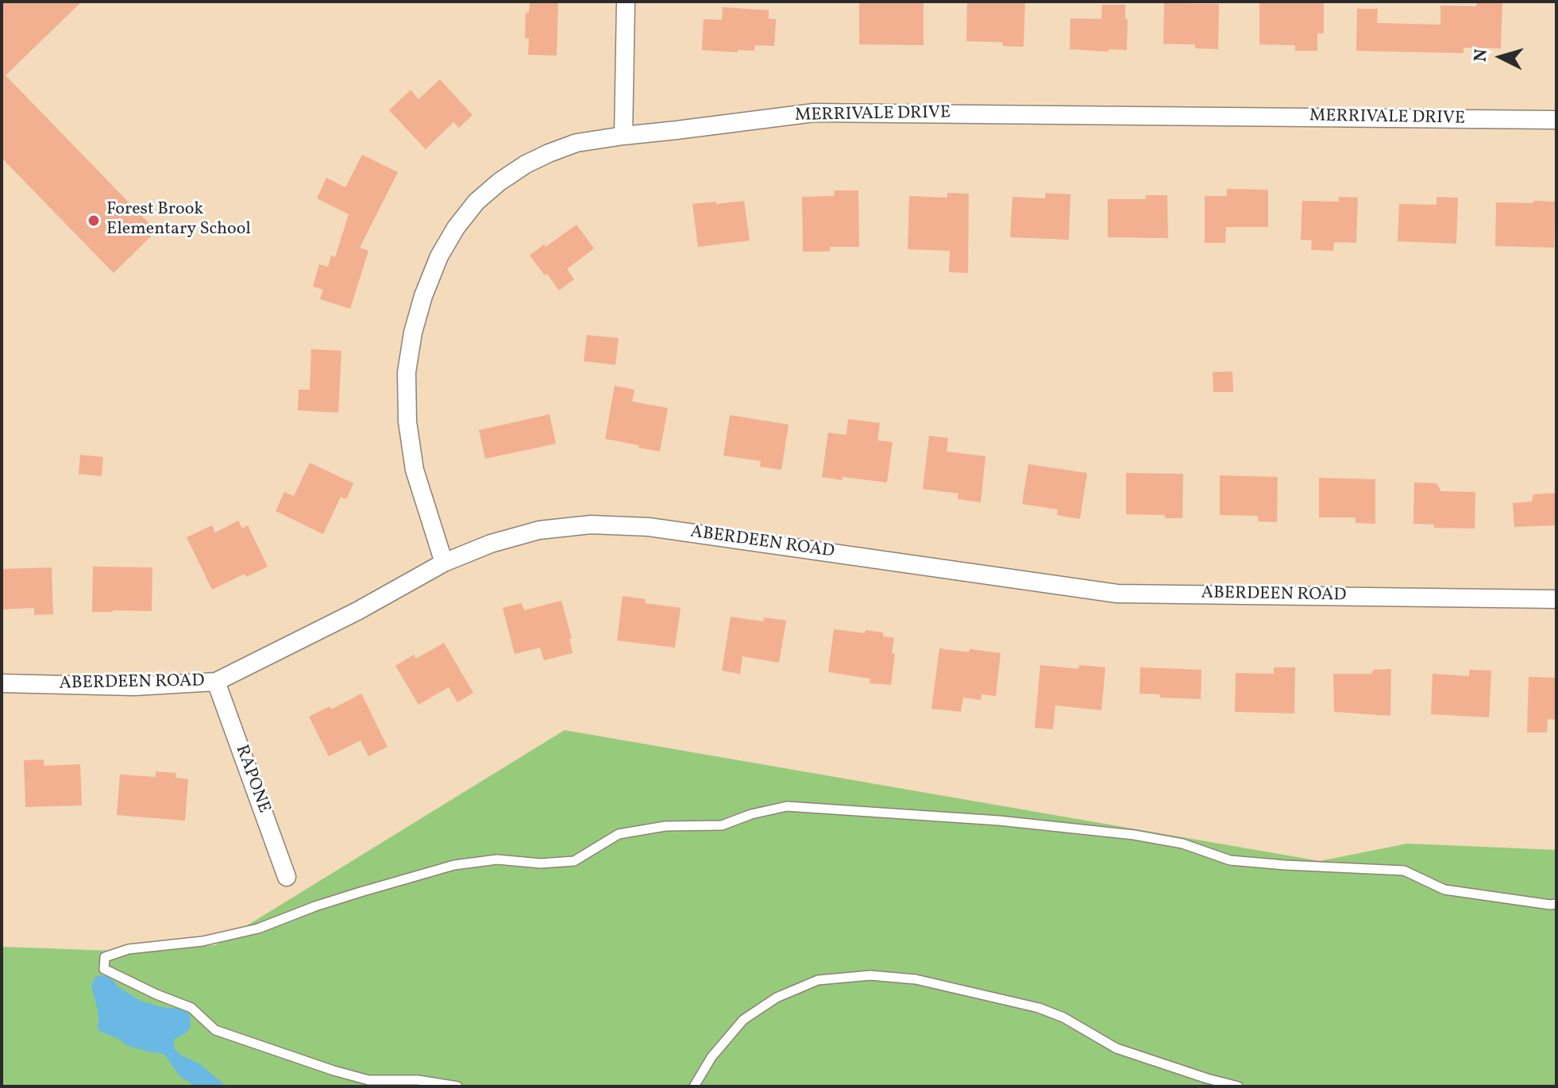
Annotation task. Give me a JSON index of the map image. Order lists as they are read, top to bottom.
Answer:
{
  "streets": {
    "street": ["MERRIVALE DRIVE", "ABERDEEN ROAD", "RAPONE"]
  },
  "crossings": [
    ["MERRIVALE DRIVE", "ABERDEEN ROAD"],
    ["ABERDEEN ROAD", "RAPONE"]
  ],
  "places": ["Forest Brook Elementary School"],
  "north": "left"
}
